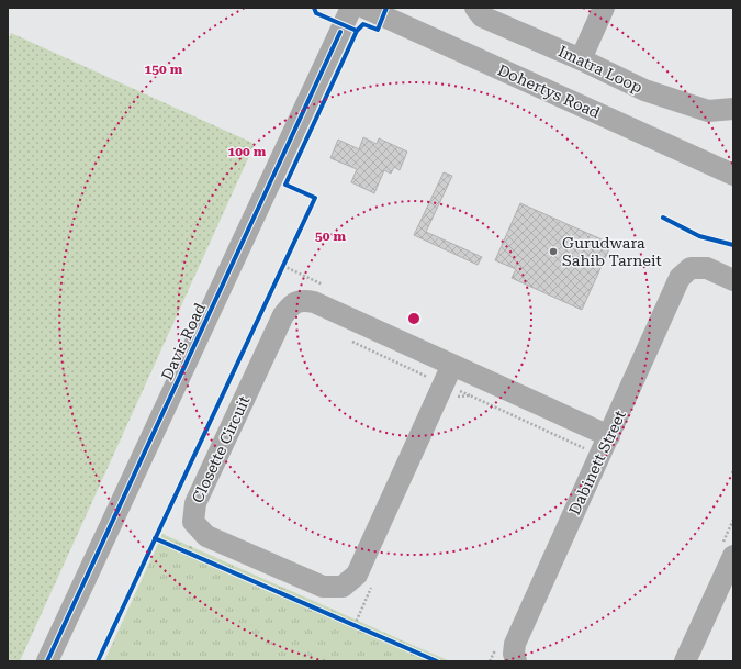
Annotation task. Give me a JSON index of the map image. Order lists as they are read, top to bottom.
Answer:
{
  "streets": {
    "street": [
      "Imatra Loop",
      "Dohertys Road",
      "Davis Road",
      "Closette Circuit",
      "Dabinett Street"
    ]
  },
  "crossings": [
    ["Closette Circuit", "Dabinett Street"]
  ],
  "places": ["Gurudwara Sahib Tarneit"],
  "rings": ["150 m", "100 m", "50 m"]
}
